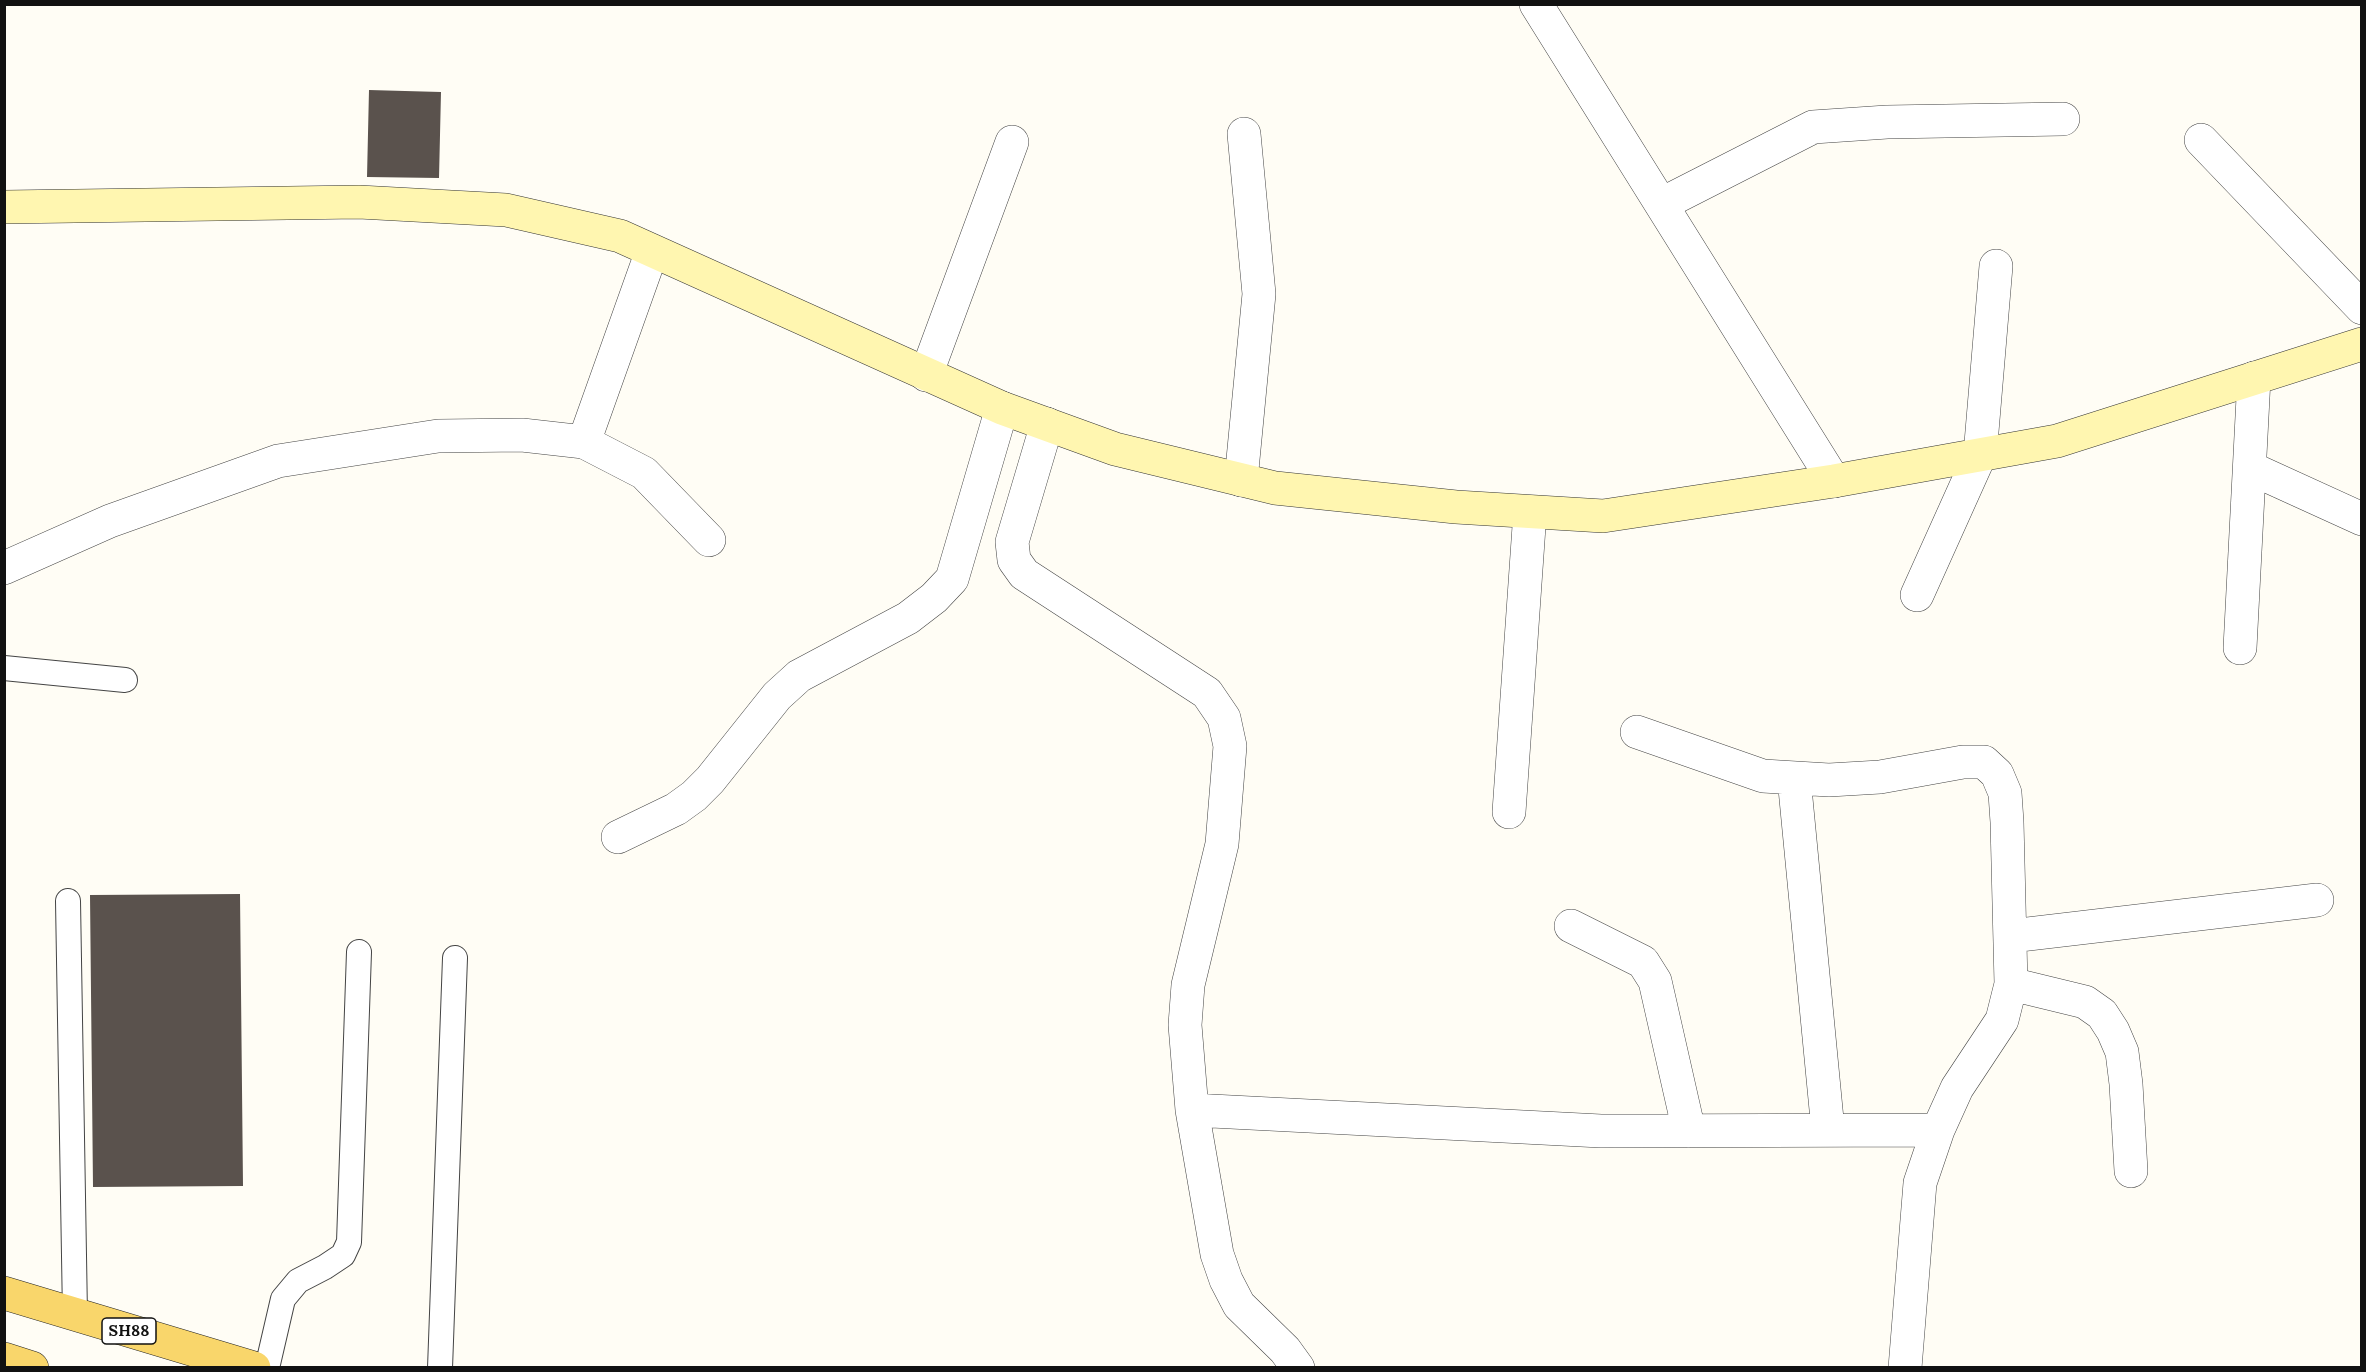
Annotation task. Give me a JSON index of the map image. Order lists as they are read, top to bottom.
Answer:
{
  "streets": {
    "main road": ["SH88"]
  }
}
